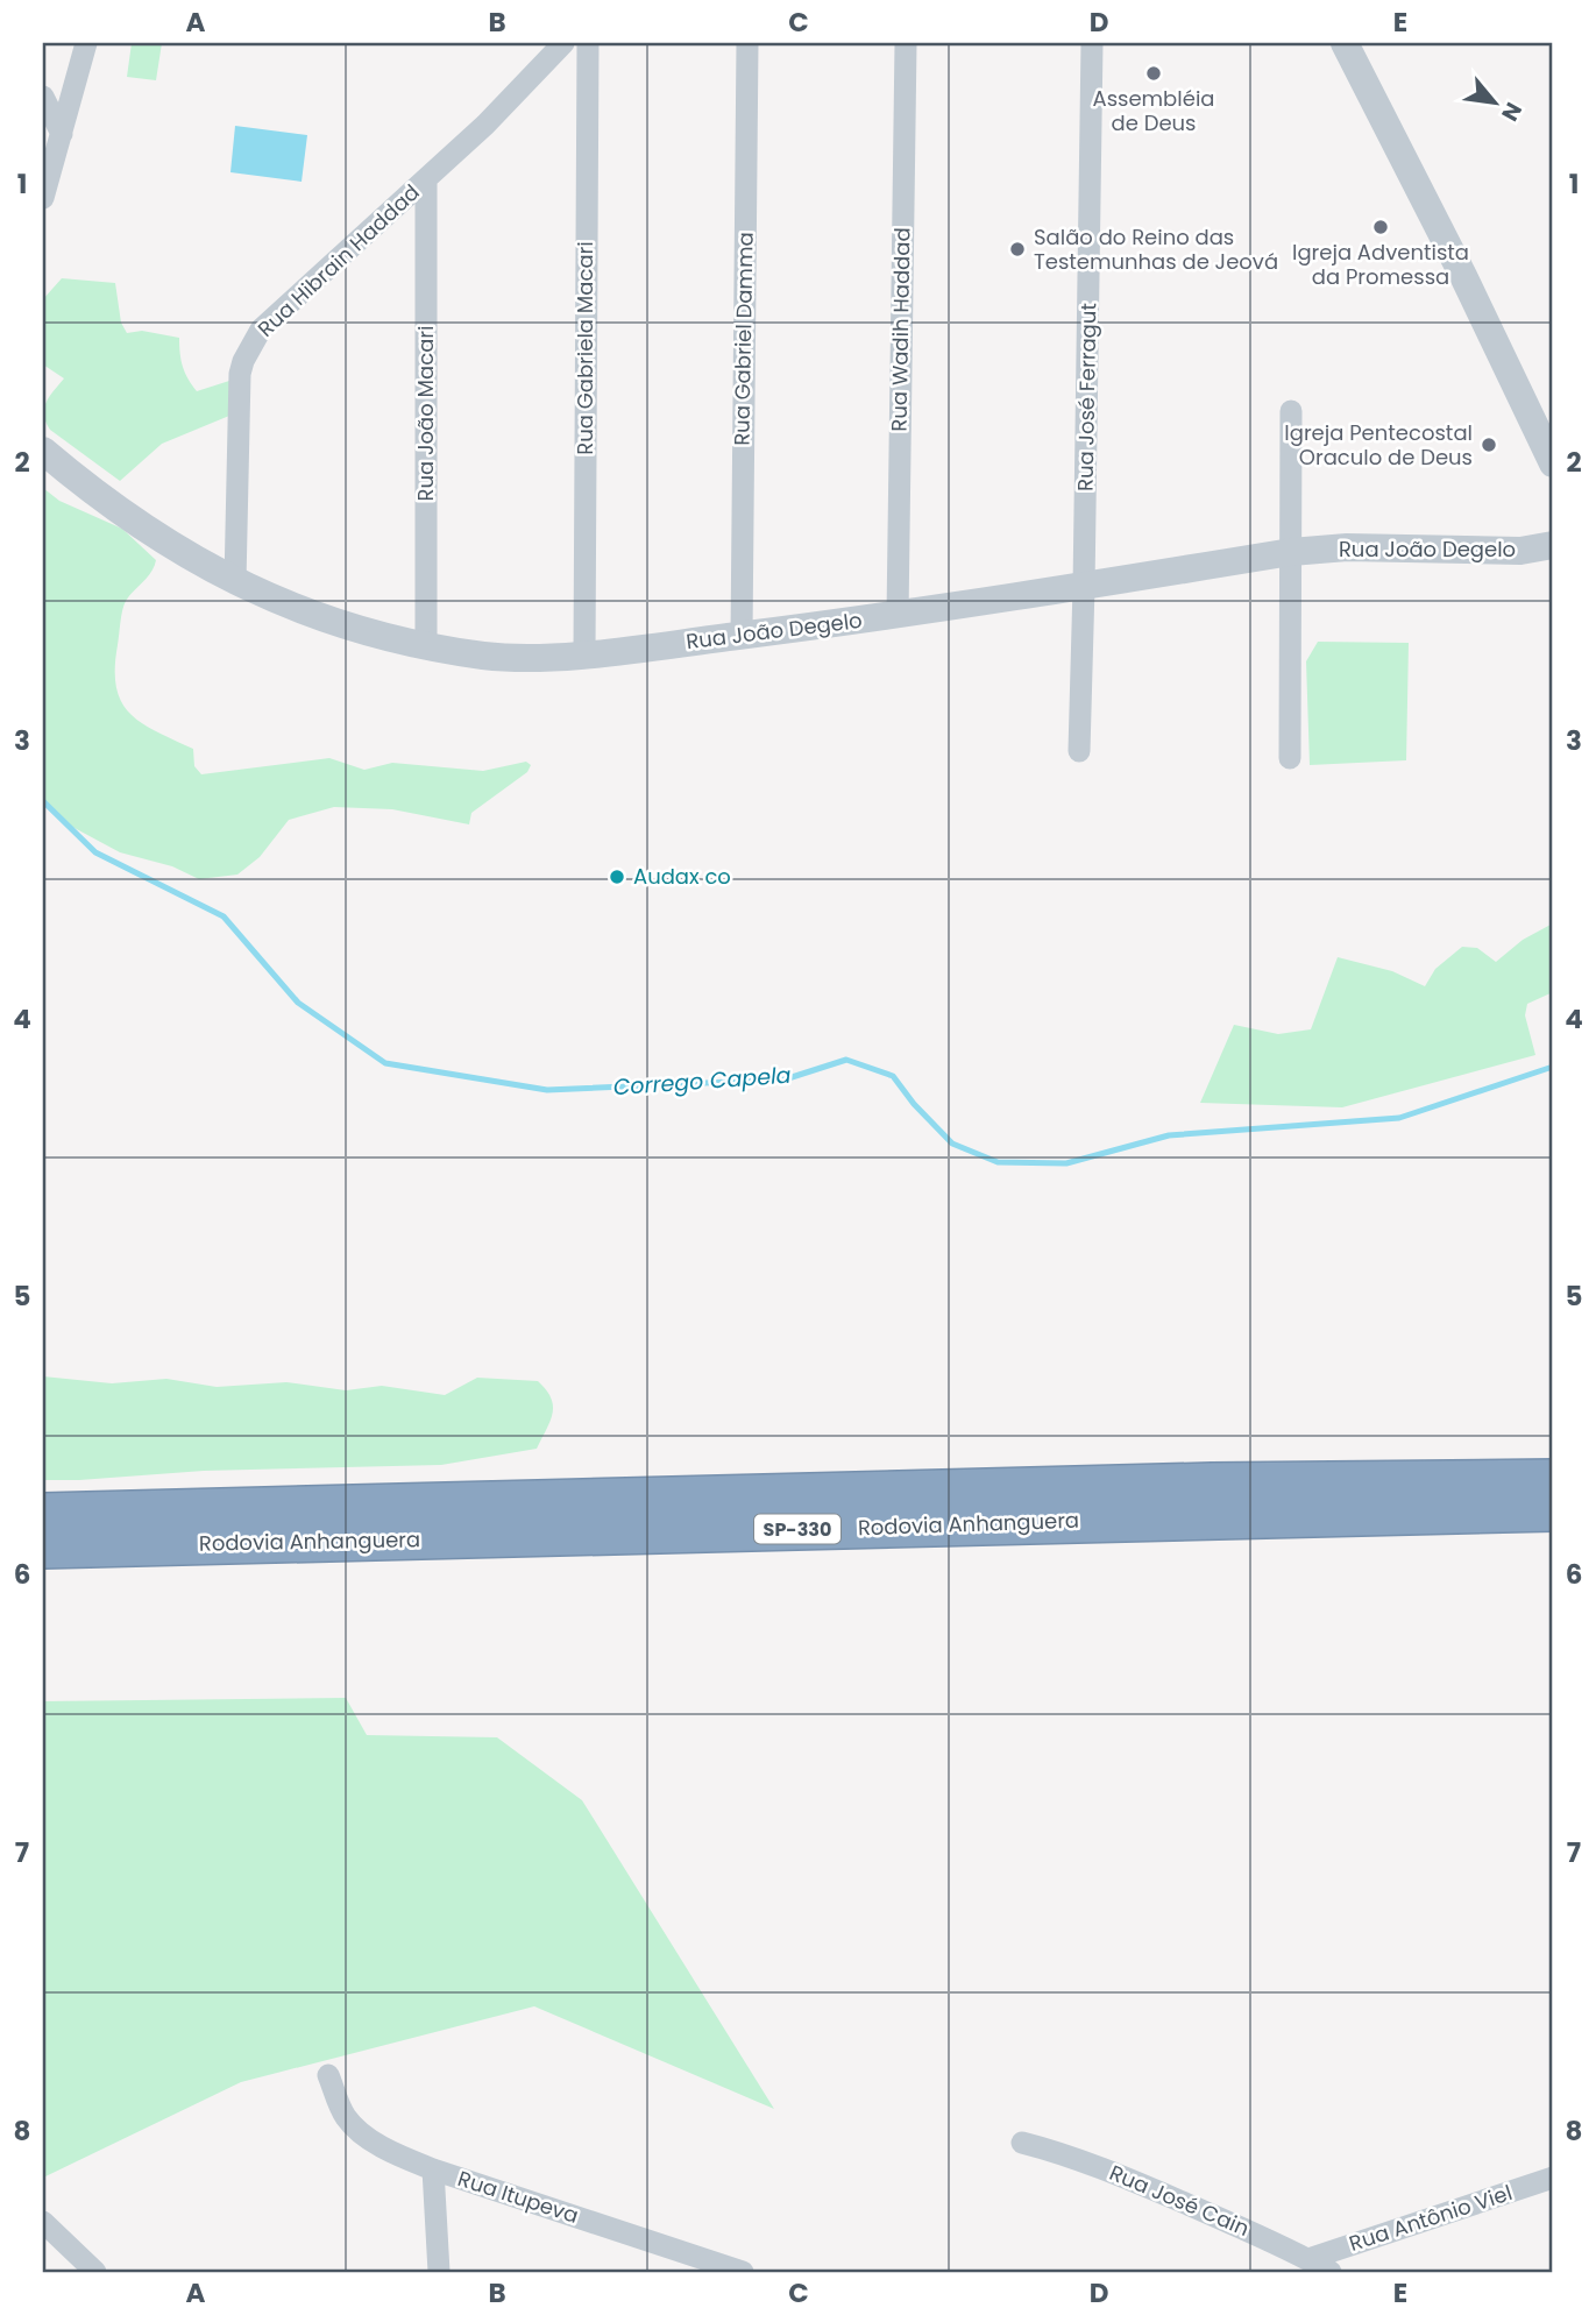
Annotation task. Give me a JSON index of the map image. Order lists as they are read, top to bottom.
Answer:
{
  "streets": {
    "highway": ["Rodovia Anhanguera", "SP-330"],
    "street": [
      "Rua Hibrain Haddad",
      "Rua Wadih Haddad",
      "Rua Gabriel Damma",
      "Rua Gabriela Macari",
      "Rua José Ferragut",
      "Rua João Macari",
      "Rua João Degelo",
      "Rua Itupeva",
      "Rua José Cain",
      "Rua Antônio Viel"
    ]
  },
  "crossings": [
    ["Rua Hibrain Haddad", "Rua João Macari"],
    ["Rua Hibrain Haddad", "Rua João Degelo"],
    ["Rua Wadih Haddad", "Rua João Degelo"],
    ["Rua Gabriel Damma", "Rua João Degelo"],
    ["Rua Gabriela Macari", "Rua João Degelo"],
    ["Rua José Ferragut", "Rua João Degelo"],
    ["Rua João Macari", "Rua João Degelo"],
    ["Rua José Cain", "Rua Antônio Viel"]
  ],
  "water": ["Corrego Capela"],
  "places": [
    "Assembléia de Deus",
    "Igreja Adventista da Promessa",
    "Salão do Reino das Testemunhas de Jeová",
    "Igreja Pentecostal Oraculo de Deus",
    "Audax co"
  ],
  "north": "bottom right",
  "grid": {
    "columns": [
      "A",
      "B",
      "C",
      "D",
      "E"
    ],
    "rows": [
      "1",
      "2",
      "3",
      "4",
      "5",
      "6",
      "7",
      "8"
    ]
  }
}
